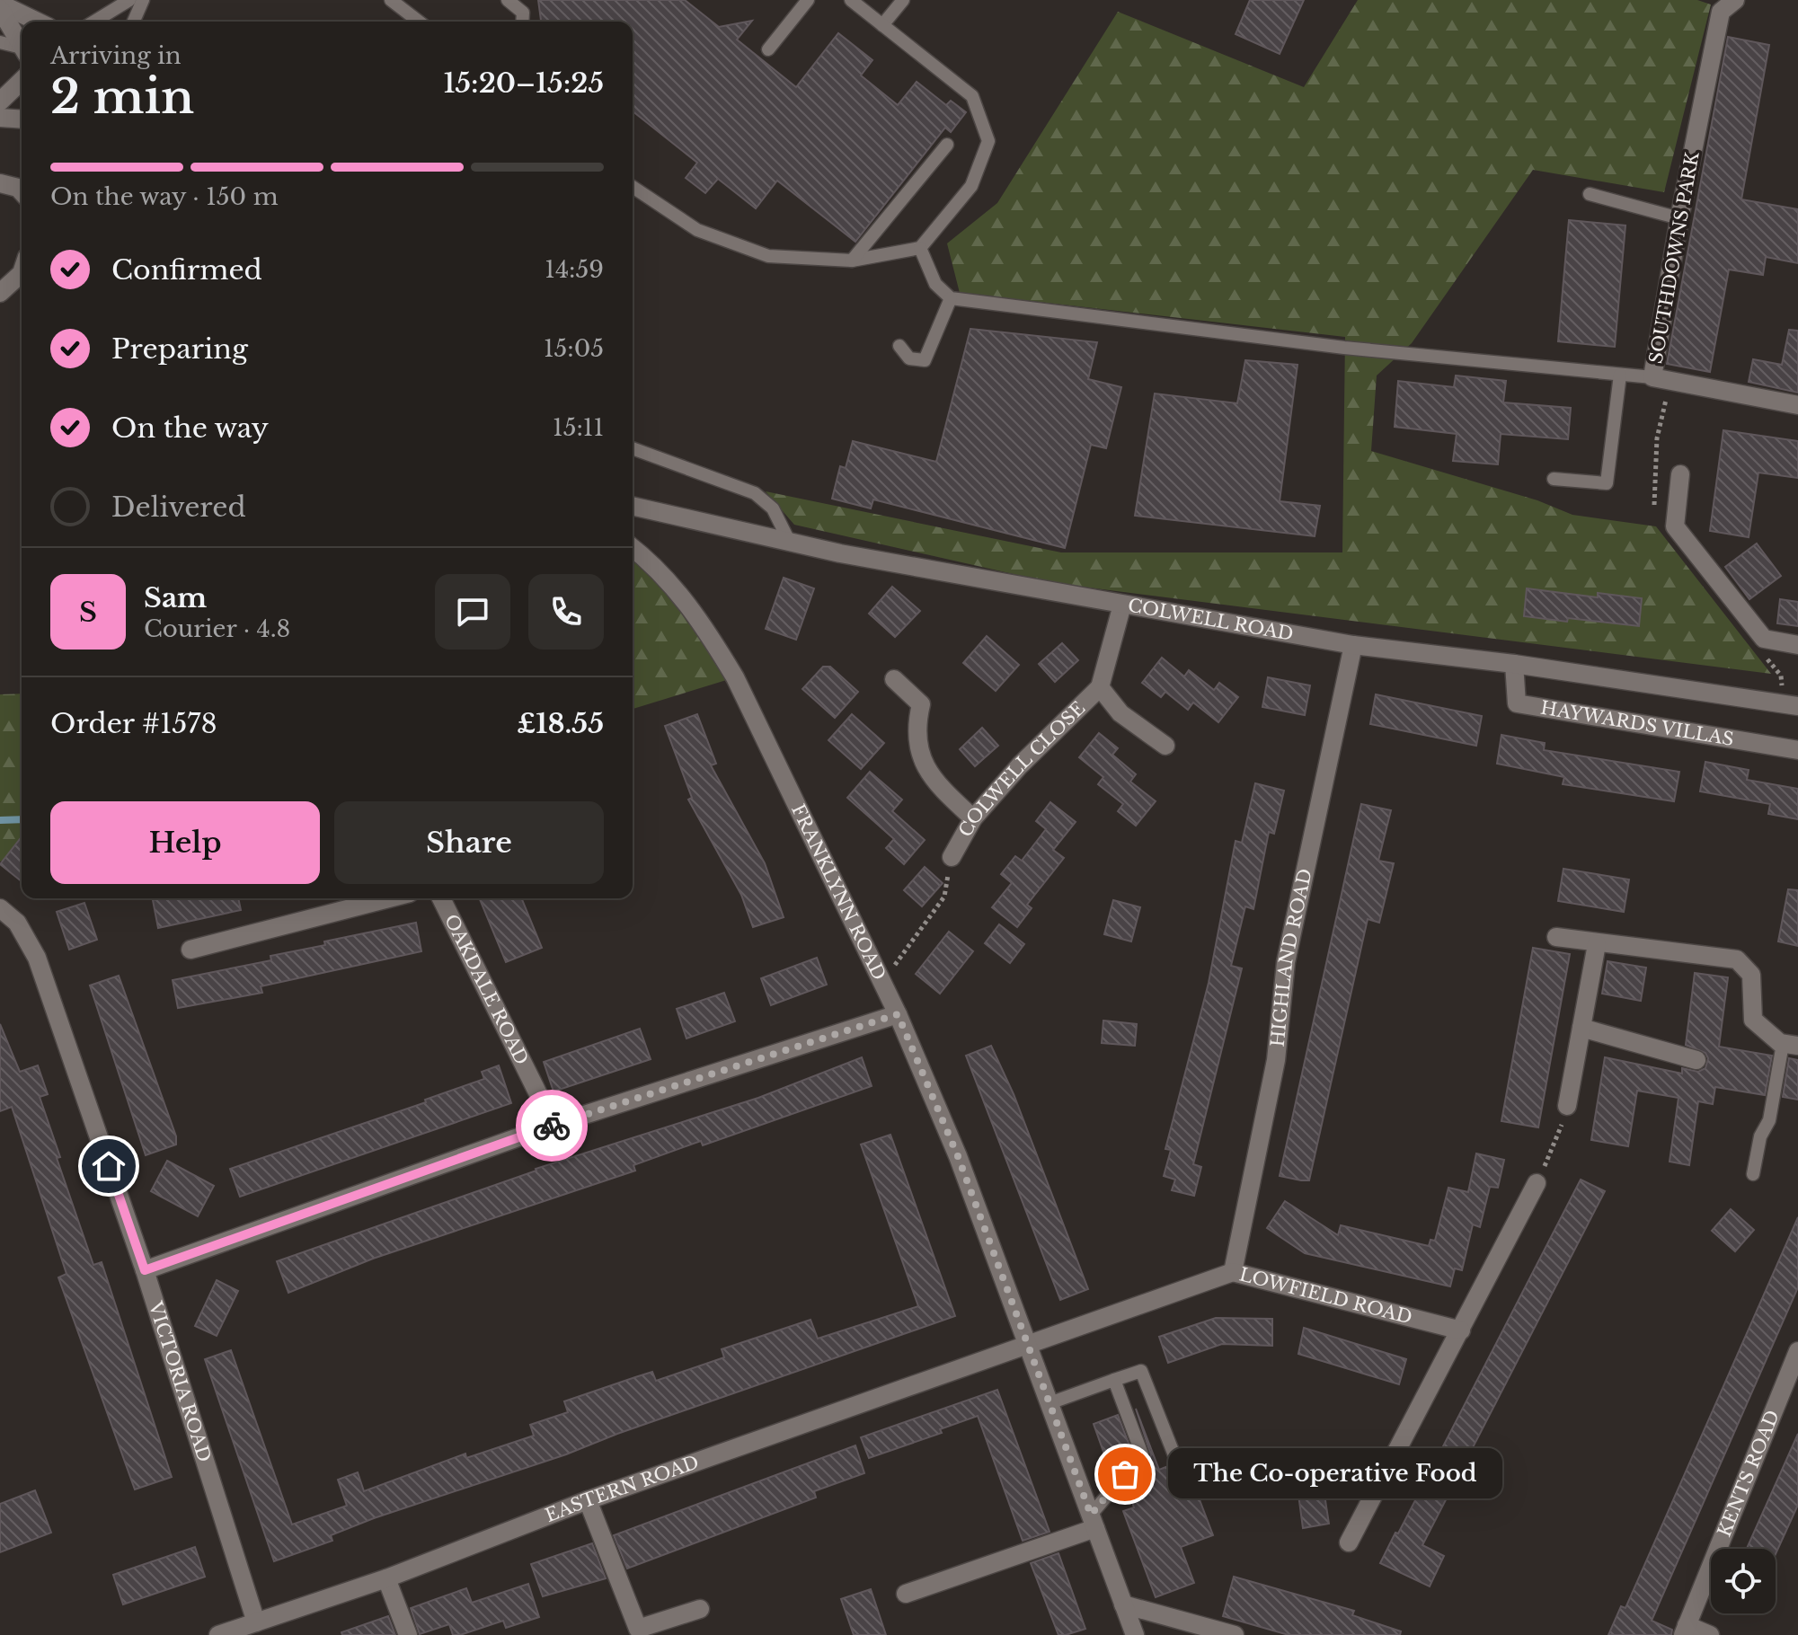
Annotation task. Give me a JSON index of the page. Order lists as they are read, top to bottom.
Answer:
{
  "streets": {
    "street": [
      "SOUTHDOWNS PARK",
      "COLWELL ROAD",
      "HAYWARDS VILLAS",
      "COLWELL CLOSE",
      "FRANKLYNN ROAD",
      "HIGHLAND ROAD",
      "OAKDALE ROAD",
      "LOWFIELD ROAD",
      "VICTORIA ROAD",
      "KENTS ROAD",
      "EASTERN ROAD"
    ]
  },
  "crossings": [
    ["COLWELL ROAD", "HAYWARDS VILLAS"],
    ["COLWELL ROAD", "COLWELL CLOSE"],
    ["COLWELL ROAD", "HIGHLAND ROAD"],
    ["FRANKLYNN ROAD", "LOWFIELD ROAD"],
    ["FRANKLYNN ROAD", "EASTERN ROAD"],
    ["HIGHLAND ROAD", "LOWFIELD ROAD"],
    ["LOWFIELD ROAD", "EASTERN ROAD"],
    ["VICTORIA ROAD", "EASTERN ROAD"]
  ],
  "places": ["The Co-operative Food"],
  "page": {
    "heading": ["2 min", "Arriving in", "15:20–15:25"],
    "panel": [
      "Sam",
      "Courier · 4.8",
      "Order #1578",
      "£18.55"
    ],
    "bar": "On the way · 150 m",
    "list": [
      ["Confirmed", "14:59"],
      ["Preparing", "15:05"],
      ["On the way", "15:11"],
      "Delivered"
    ],
    "round": "S",
    "buttons": ["Help", "Share"],
    "bubble": "The Co-operative Food"
  }
}
